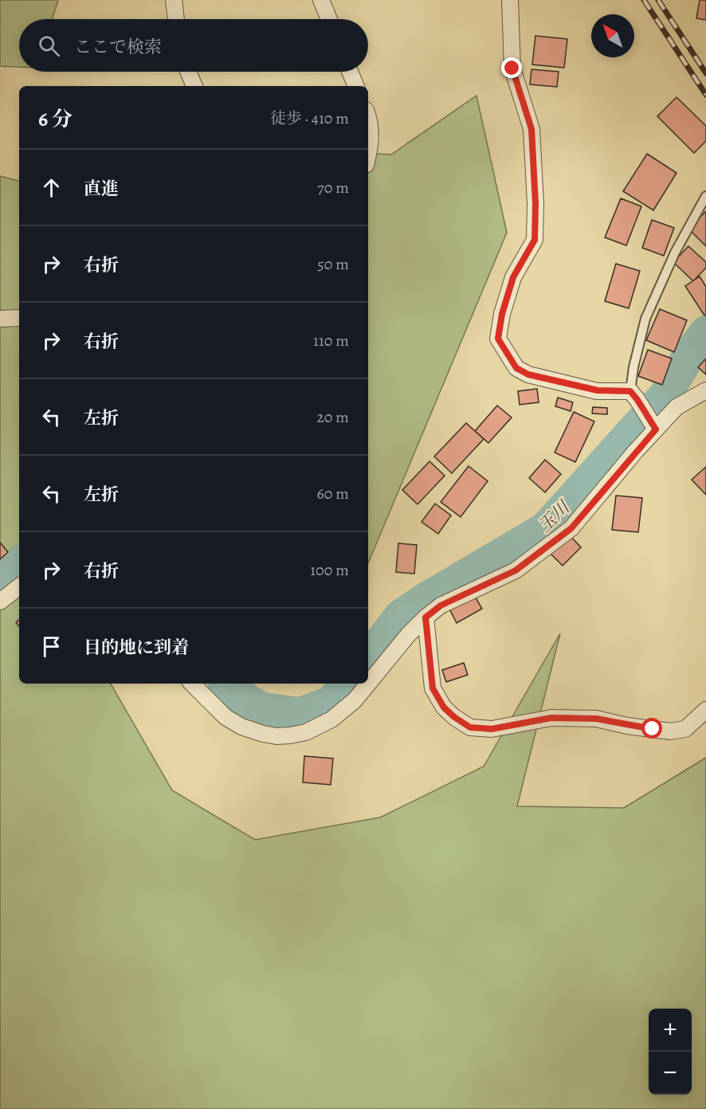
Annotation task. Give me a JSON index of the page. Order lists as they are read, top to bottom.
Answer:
{
  "water": ["玉川"],
  "north": "top left",
  "page": {
    "search": "ここで検索",
    "heading": ["6 分", "徒歩 · 410 m"],
    "list": [
      ["直進", "70 m"],
      ["右折", "50 m"],
      ["右折", "110 m"],
      ["左折", "20 m"],
      ["左折", "60 m"],
      ["右折", "100 m"],
      "目的地に到着"
    ],
    "map_buttons": ["+", "−"]
  }
}
